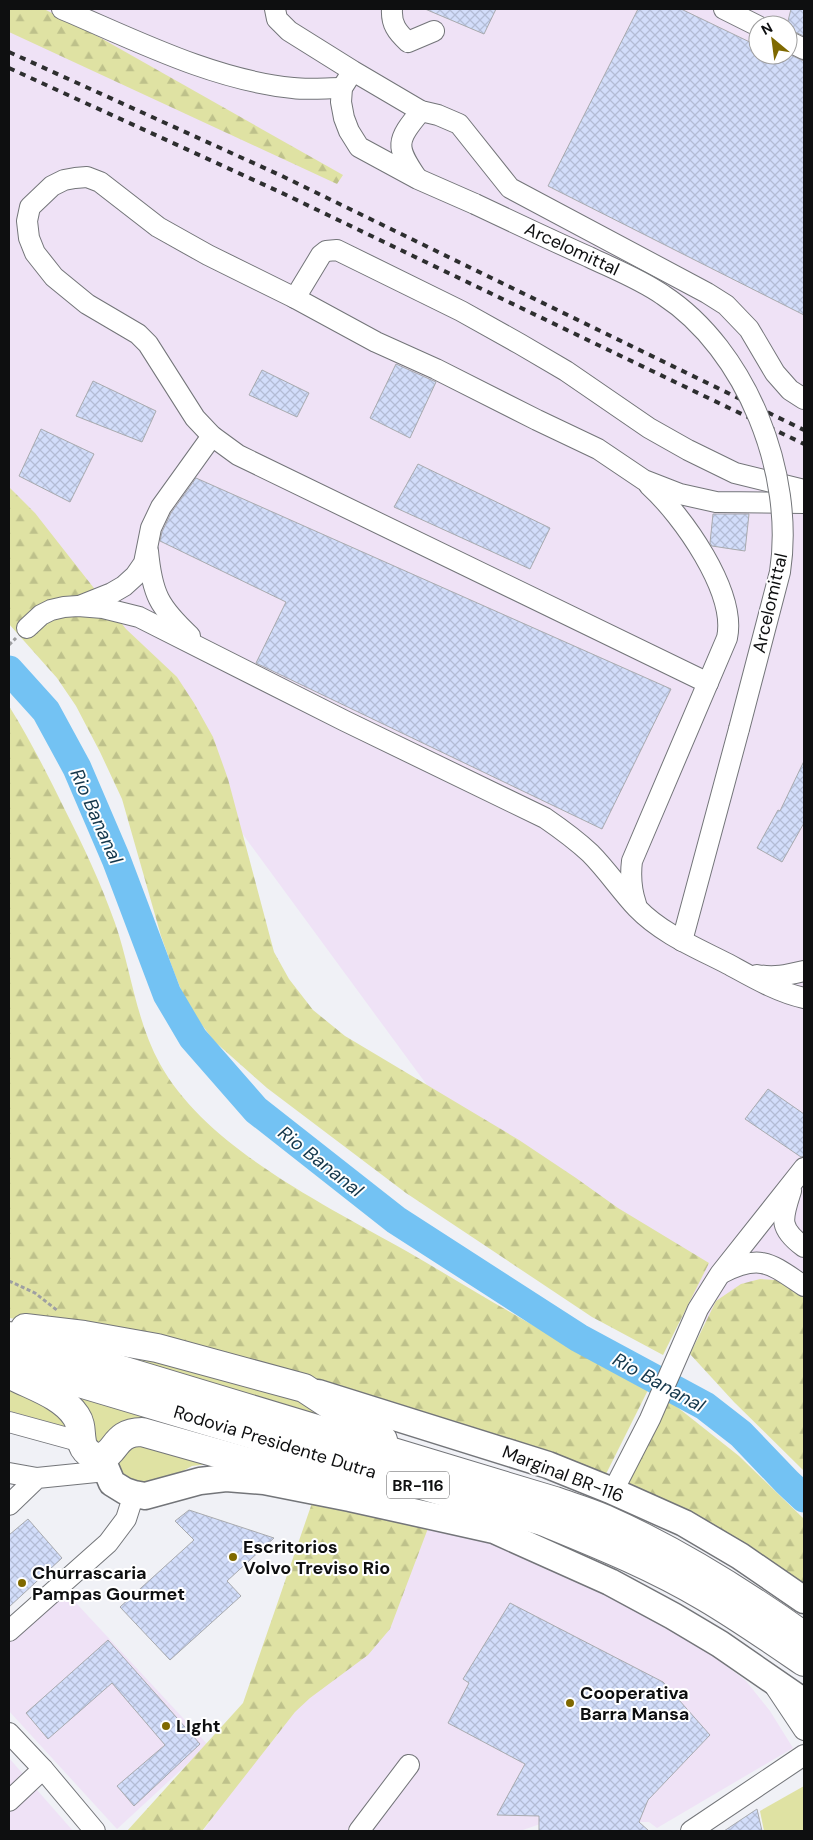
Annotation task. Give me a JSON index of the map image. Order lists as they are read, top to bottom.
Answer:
{
  "streets": {
    "highway": ["Rodovia Presidente Dutra", "BR-116"],
    "main road": ["Marginal BR-116"],
    "street": ["Arcelomittal"]
  },
  "water": ["Rio Bananal"],
  "places": [
    "Escritorios Volvo Treviso Rio",
    "Churrascaria Pampas Gourmet",
    "Cooperativa Barra Mansa",
    "LIght"
  ],
  "north": "top left"
}
